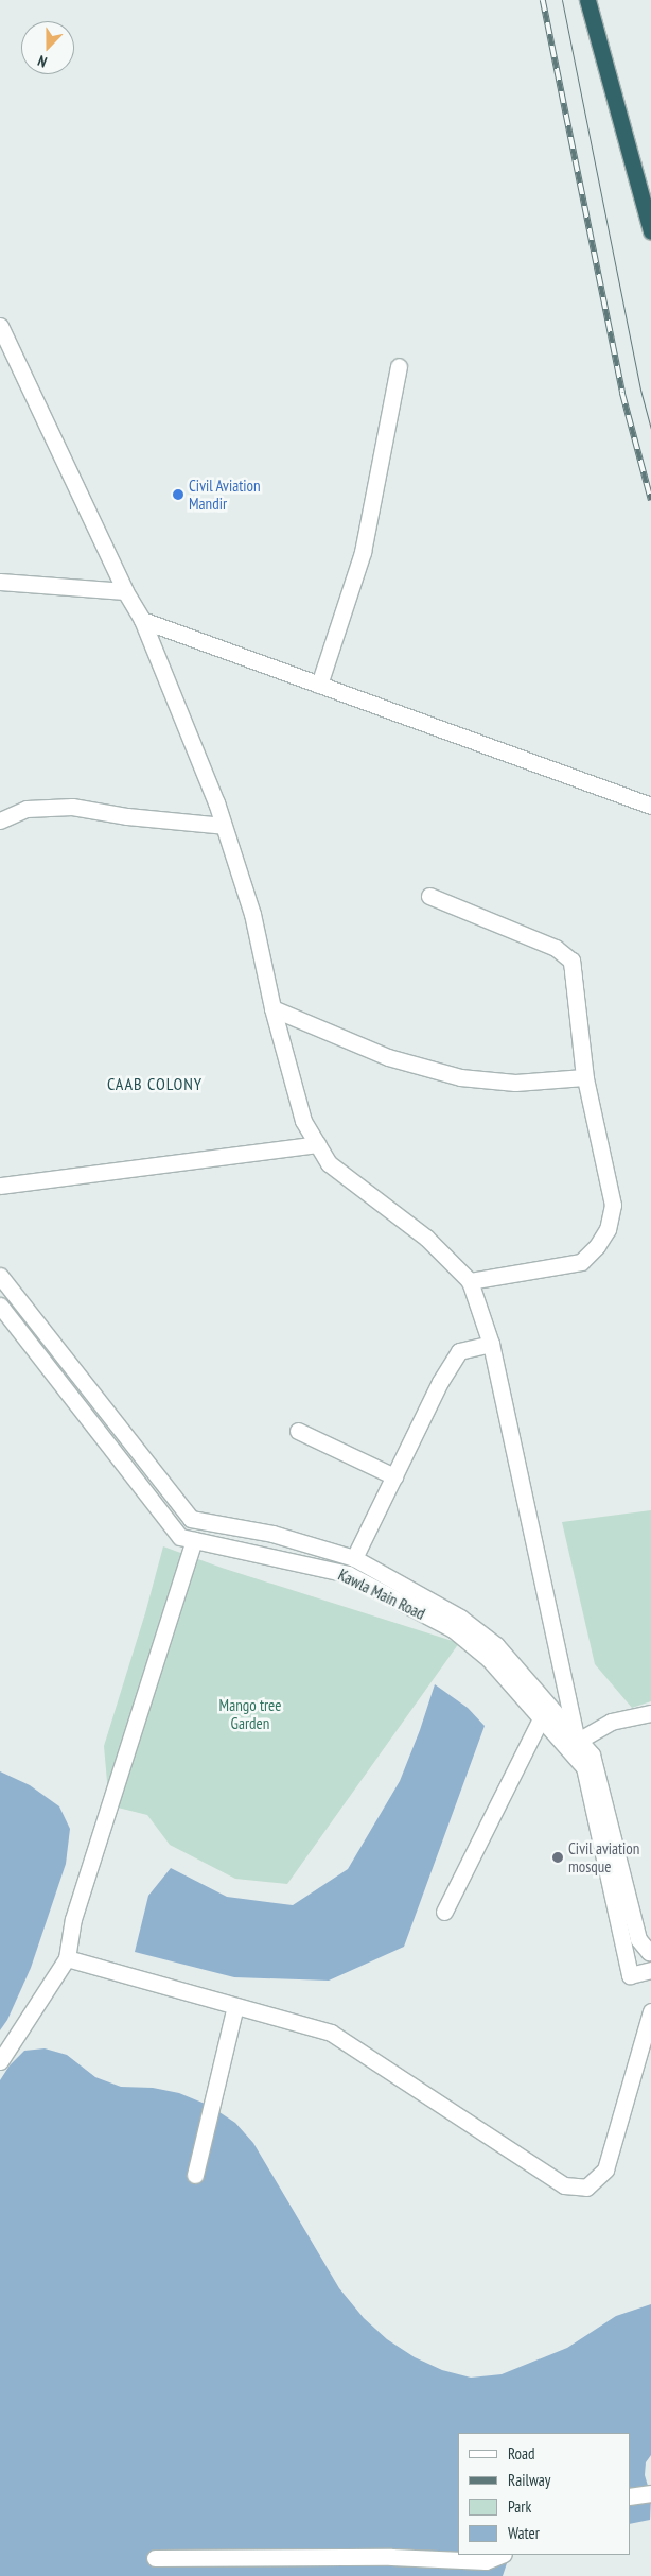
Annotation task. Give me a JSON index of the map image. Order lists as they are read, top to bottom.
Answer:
{
  "streets": {
    "street": ["Kawla Main Road"]
  },
  "districts": ["CAAB COLONY"],
  "parks": ["Mango tree Garden"],
  "places": ["Civil Aviation Mandir", "Civil aviation mosque"],
  "legend": [
    "Road",
    "Railway",
    "Park",
    "Water"
  ],
  "north": "bottom"
}
